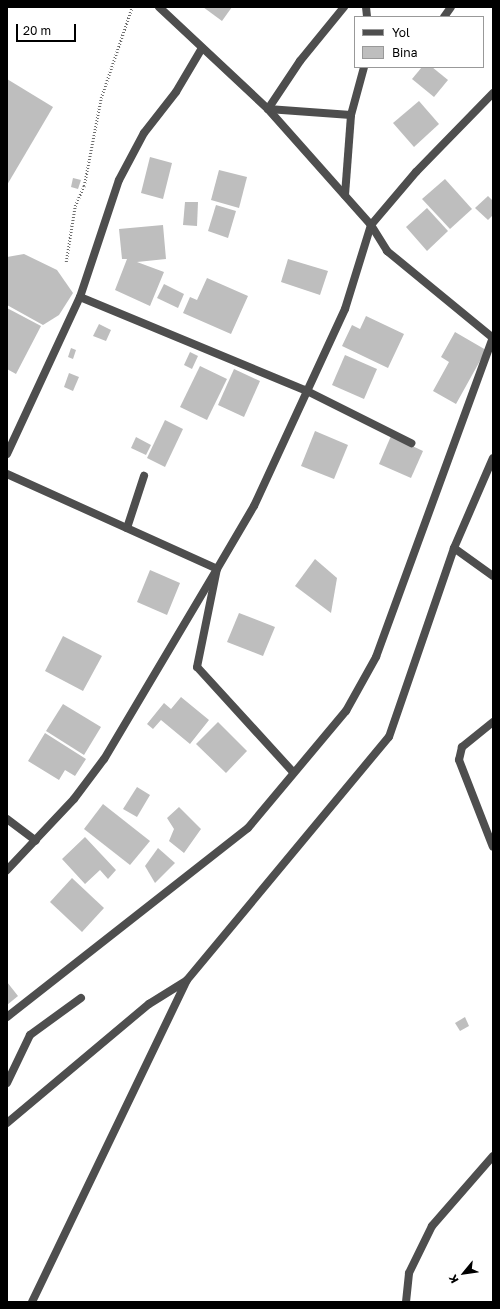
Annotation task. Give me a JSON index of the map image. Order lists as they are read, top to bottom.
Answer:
{
  "legend": ["Yol", "Bina"],
  "scale_bar": "20 m",
  "north": "bottom left"
}
